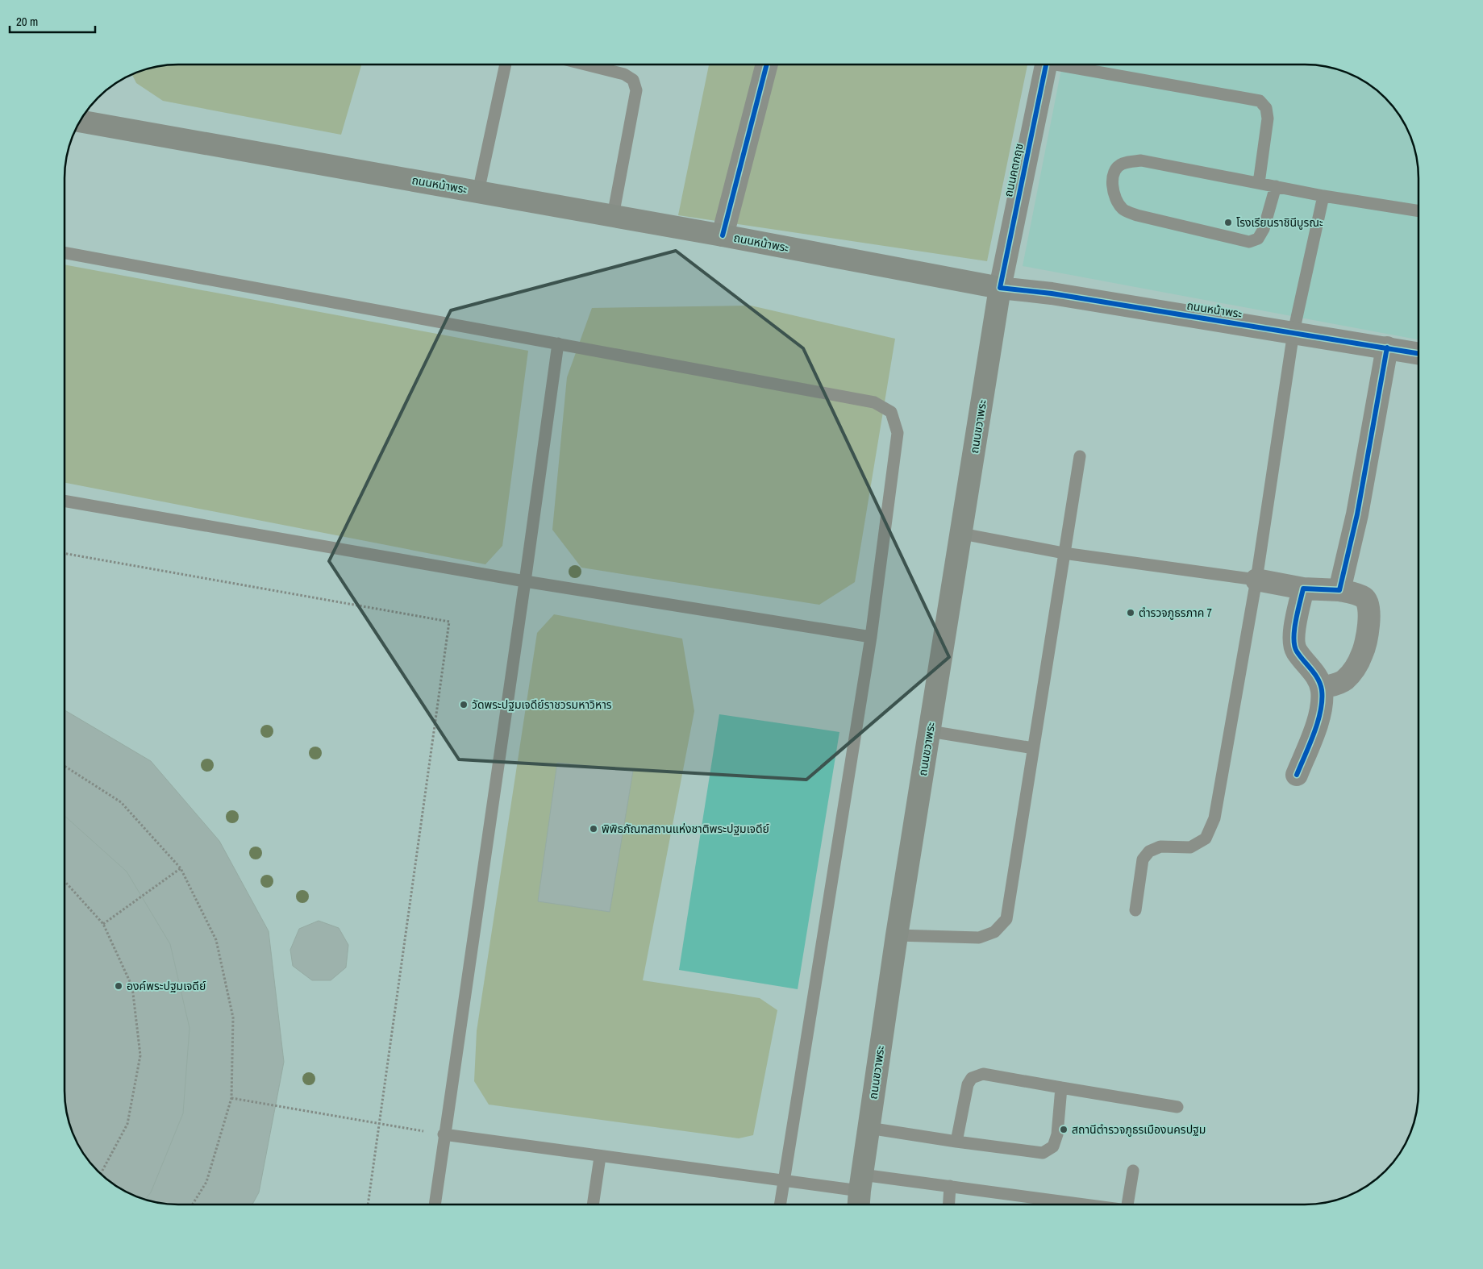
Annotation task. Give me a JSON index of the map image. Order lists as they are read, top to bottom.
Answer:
{
  "streets": {
    "main road": ["ถนนหน้าพระ", "ถนนขวาพระ"],
    "street": ["ถนนคตกฤช"]
  },
  "crossings": [
    ["ถนนคตกฤช", "ถนนหน้าพระ"],
    ["ถนนคตกฤช", "ถนนขวาพระ"],
    ["ถนนหน้าพระ", "ถนนขวาพระ"]
  ],
  "places": [
    "โรงเรียนราชินีบูรณะ",
    "ตำรวจภูธรภาค 7",
    "วัดพระปฐมเจดีย์ราชวรมหาวิหาร",
    "พิพิธภัณฑสถานแห่งชาติพระปฐมเจดีย์",
    "องค์พระปฐมเจดีย์",
    "สถานีตำรวจภูธรเมืองนครปฐม"
  ],
  "scale_bar": "20 m"
}
